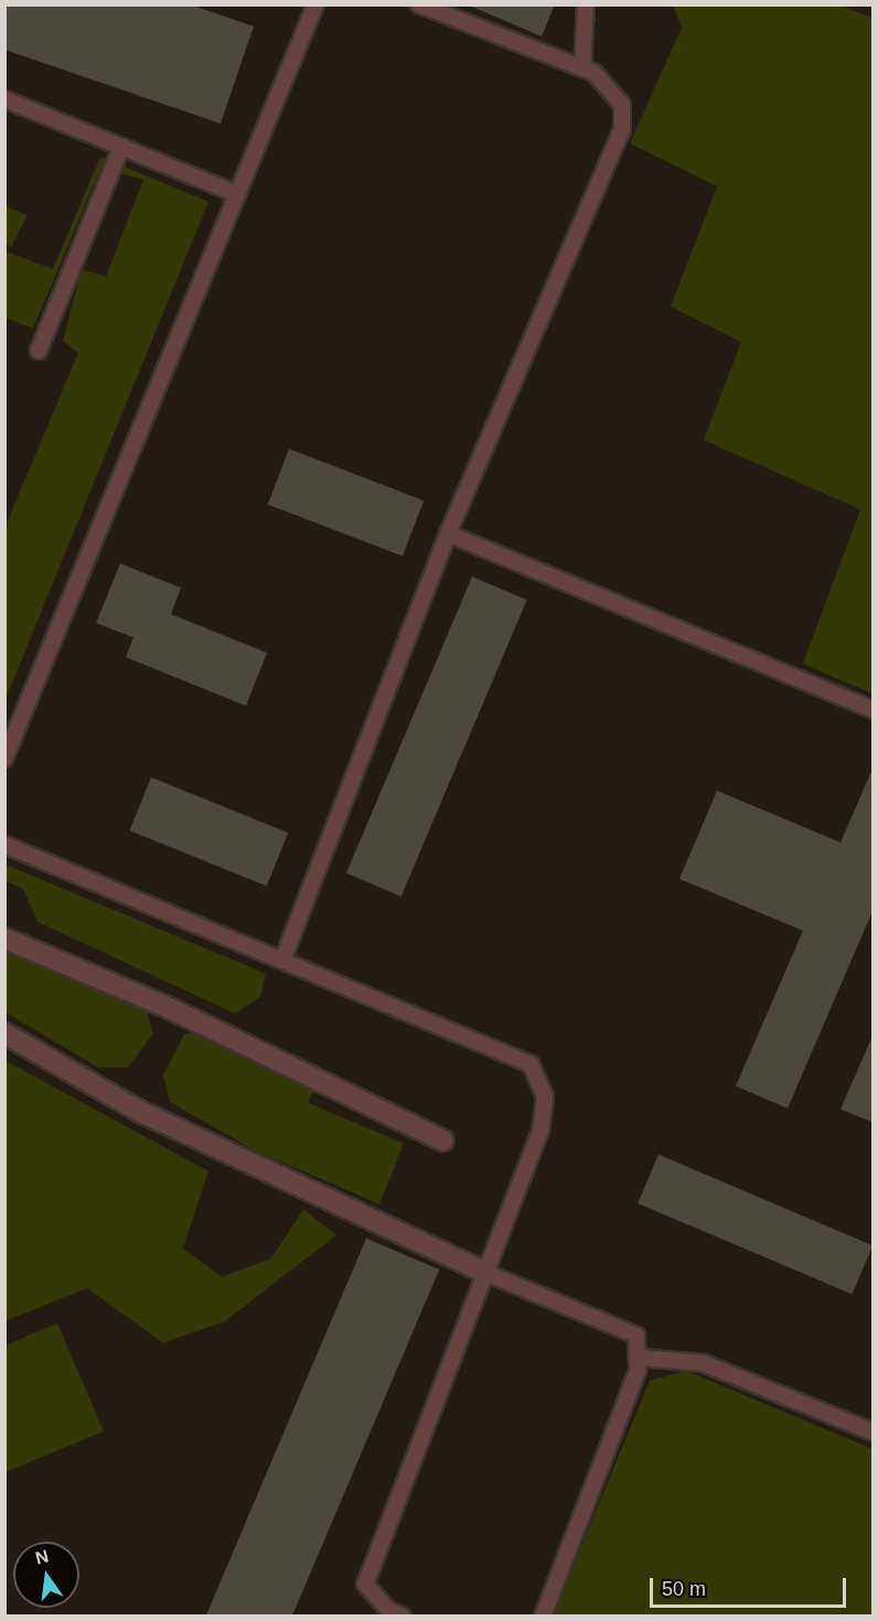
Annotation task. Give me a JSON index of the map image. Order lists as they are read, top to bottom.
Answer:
{
  "scale_bar": "50 m",
  "north": "top"
}
